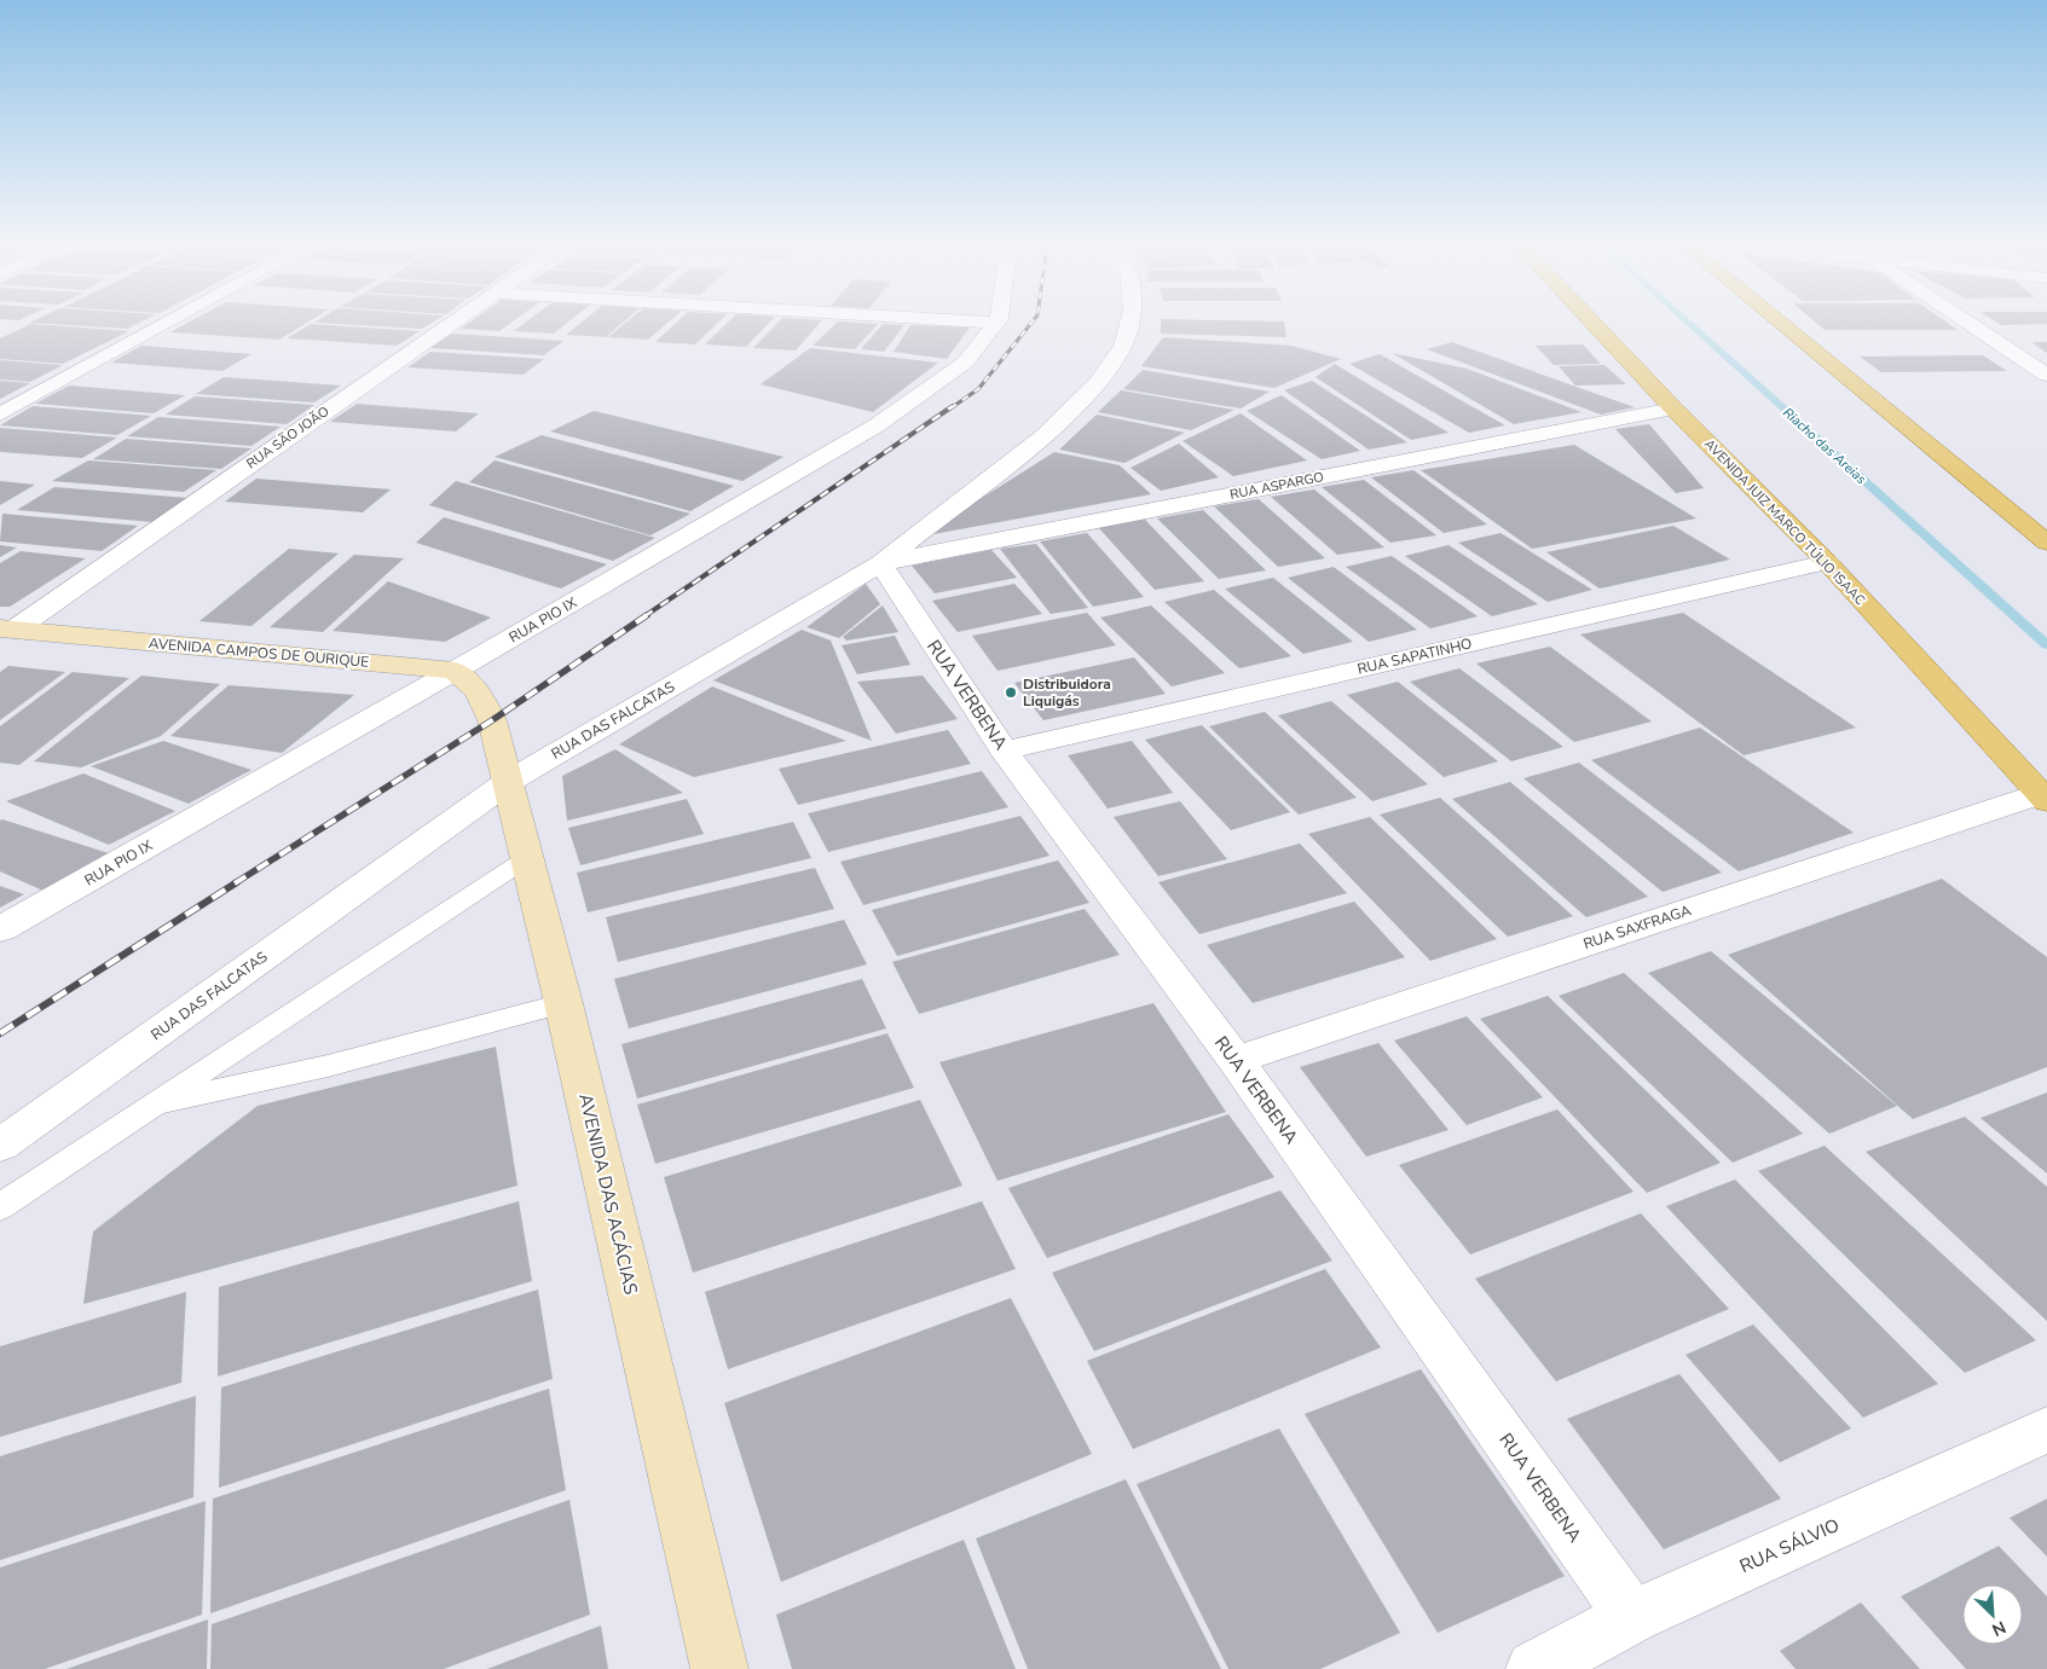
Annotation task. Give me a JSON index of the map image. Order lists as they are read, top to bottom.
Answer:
{
  "streets": {
    "main road": ["AVENIDA JUIZ MARCO TÚLIO ISAAC", "AVENIDA CAMPOS DE OURIQUE", "AVENIDA DAS ACÁCIAS"],
    "street": [
      "RUA SÃO JOÃO",
      "RUA ASPARGO",
      "RUA PIO IX",
      "RUA SAPATINHO",
      "RUA VERBENA",
      "RUA DAS FALCATAS",
      "RUA SAXFRAGA",
      "RUA SÁLVIO"
    ]
  },
  "crossings": [
    ["RUA SÃO JOÃO", "AVENIDA CAMPOS DE OURIQUE"],
    ["RUA ASPARGO", "AVENIDA JUIZ MARCO TÚLIO ISAAC"],
    ["RUA ASPARGO", "RUA VERBENA"],
    ["RUA ASPARGO", "RUA DAS FALCATAS"],
    ["AVENIDA JUIZ MARCO TÚLIO ISAAC", "RUA SAPATINHO"],
    ["AVENIDA JUIZ MARCO TÚLIO ISAAC", "RUA SAXFRAGA"],
    ["RUA PIO IX", "AVENIDA CAMPOS DE OURIQUE"],
    ["RUA PIO IX", "AVENIDA DAS ACÁCIAS"],
    ["AVENIDA CAMPOS DE OURIQUE", "AVENIDA DAS ACÁCIAS"],
    ["RUA SAPATINHO", "RUA VERBENA"],
    ["RUA VERBENA", "RUA DAS FALCATAS"],
    ["RUA VERBENA", "RUA SAXFRAGA"],
    ["RUA VERBENA", "RUA SÁLVIO"],
    ["RUA DAS FALCATAS", "AVENIDA DAS ACÁCIAS"]
  ],
  "water": ["Riacho das Areias"],
  "places": ["Distribuidora Liquigás"],
  "north": "bottom right"
}
